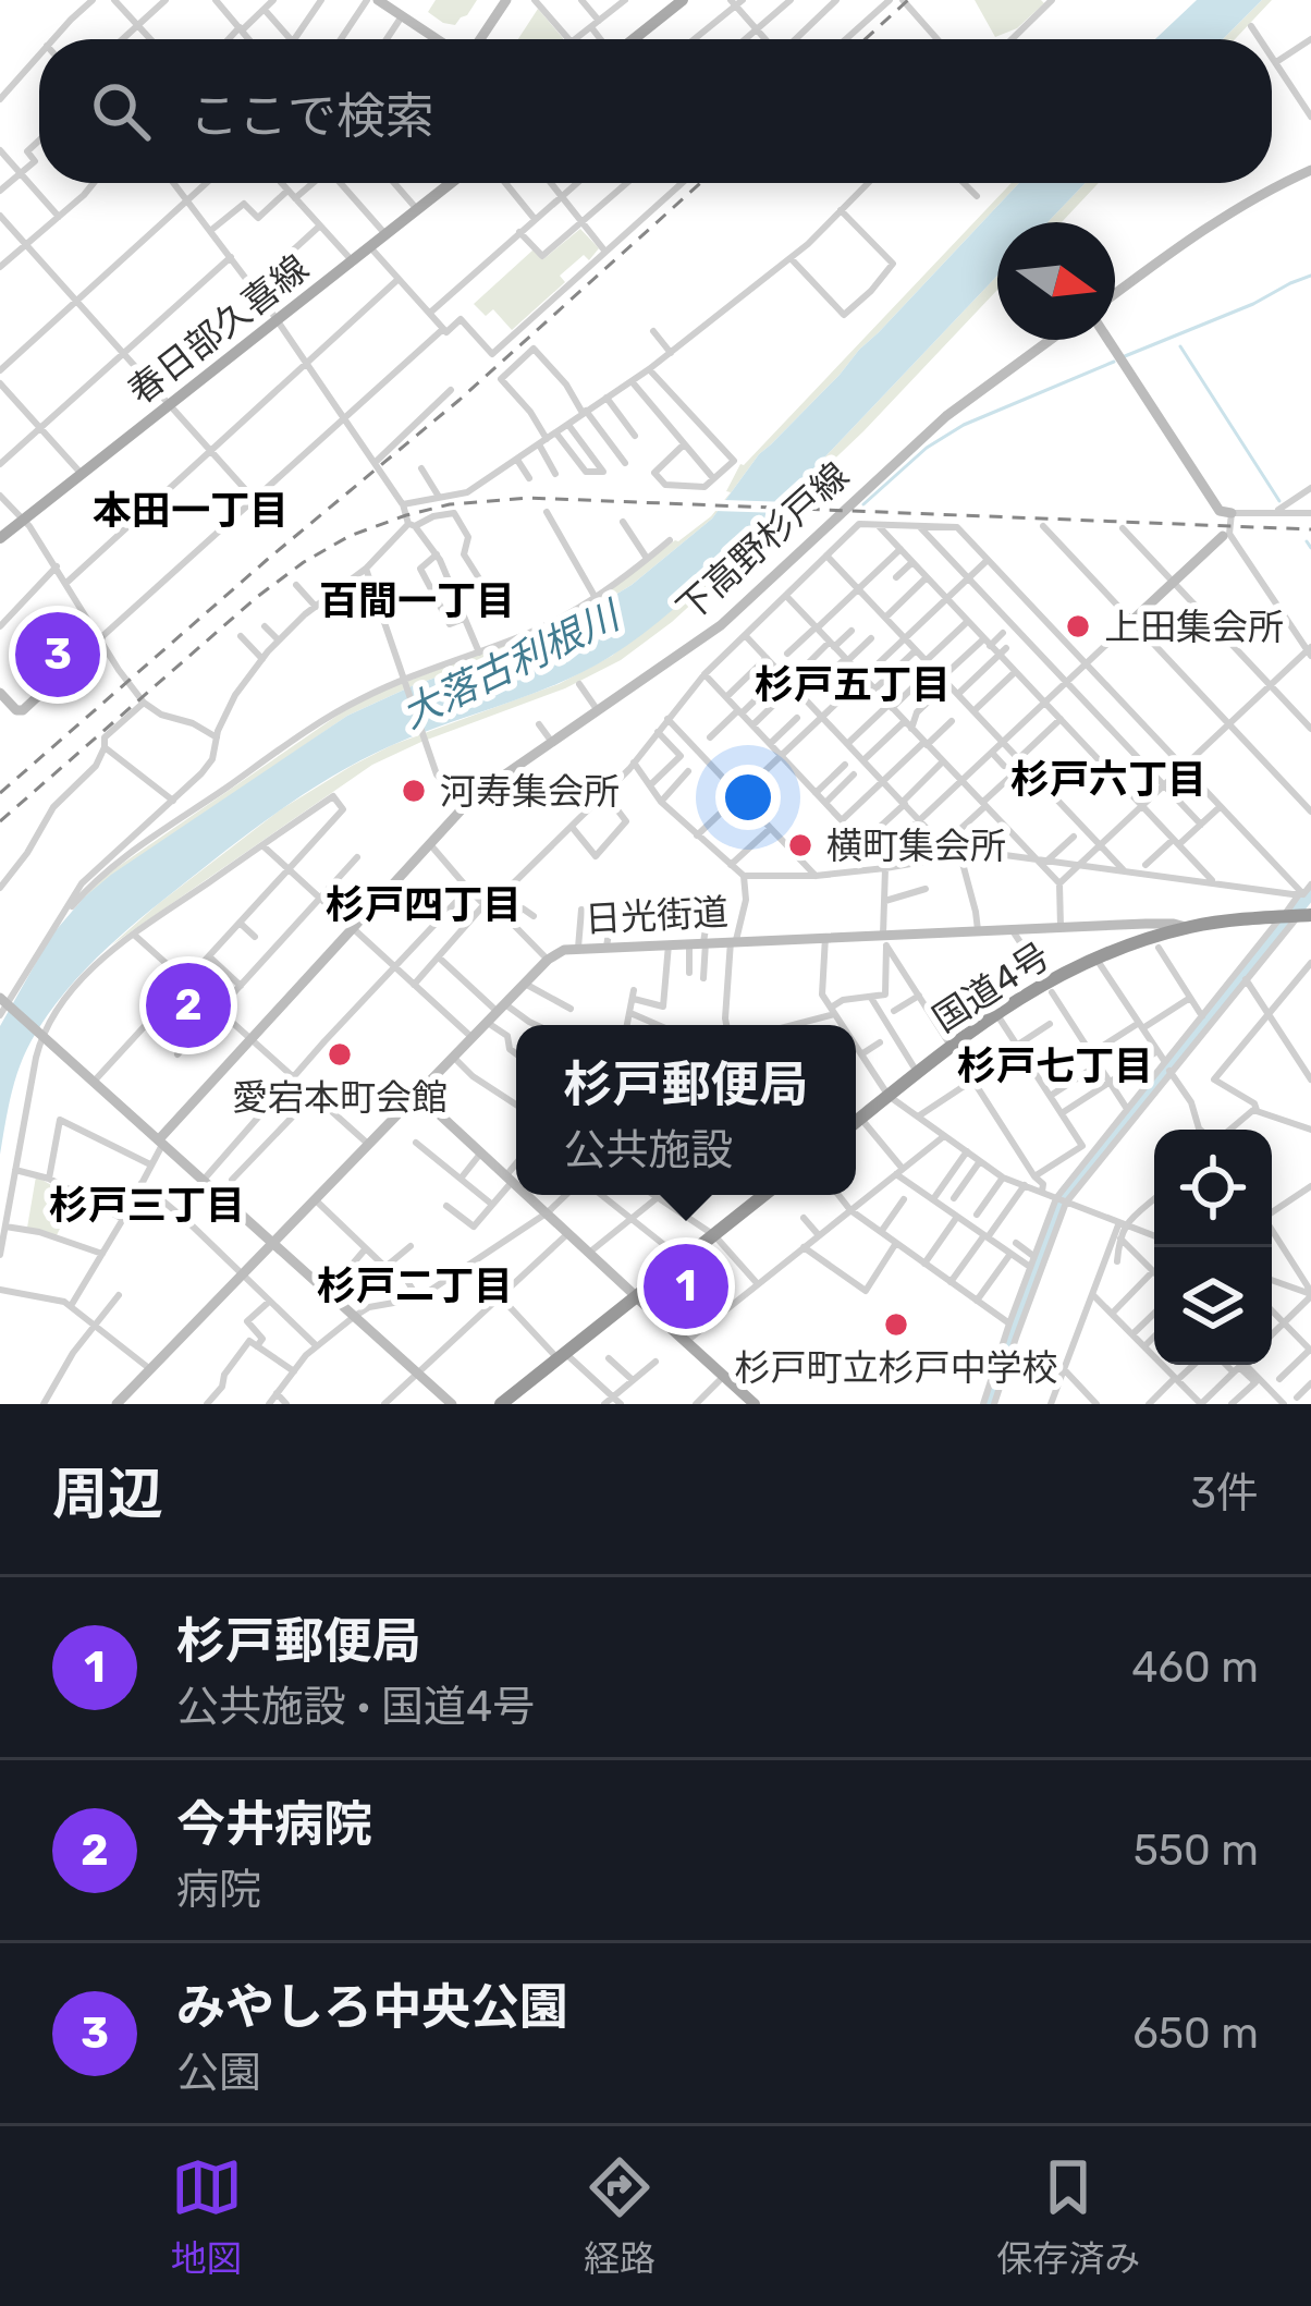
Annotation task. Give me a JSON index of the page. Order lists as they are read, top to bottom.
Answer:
{
  "streets": {
    "highway": ["日光街道", "国道4号"],
    "main road": ["春日部久喜線", "下高野杉戸線"]
  },
  "crossings": [
    ["日光街道", "国道4号"]
  ],
  "districts": [
    "本田一丁目",
    "百間一丁目",
    "杉戸五丁目",
    "杉戸六丁目",
    "杉戸四丁目",
    "杉戸七丁目",
    "杉戸三丁目",
    "杉戸二丁目"
  ],
  "water": ["大落古利根川"],
  "places": [
    "上田集会所",
    "河寿集会所",
    "横町集会所",
    "愛宕本町会館",
    "杉戸町立杉戸中学校"
  ],
  "north": "right",
  "page": {
    "search": "ここで検索",
    "pins": ["3", "2", "1"],
    "popup": ["杉戸郵便局", "公共施設"],
    "heading": ["周辺", "3件"],
    "list": [
      {
        "mark": "1",
        "name": "杉戸郵便局",
        "note": "公共施設 · 国道4号",
        "value": "460 m"
      },
      {
        "mark": "2",
        "name": "今井病院",
        "note": "病院",
        "value": "550 m"
      },
      {
        "mark": "3",
        "name": "みやしろ中央公園",
        "note": "公園",
        "value": "650 m"
      }
    ],
    "nav": ["地図", "経路", "保存済み"]
  }
}
